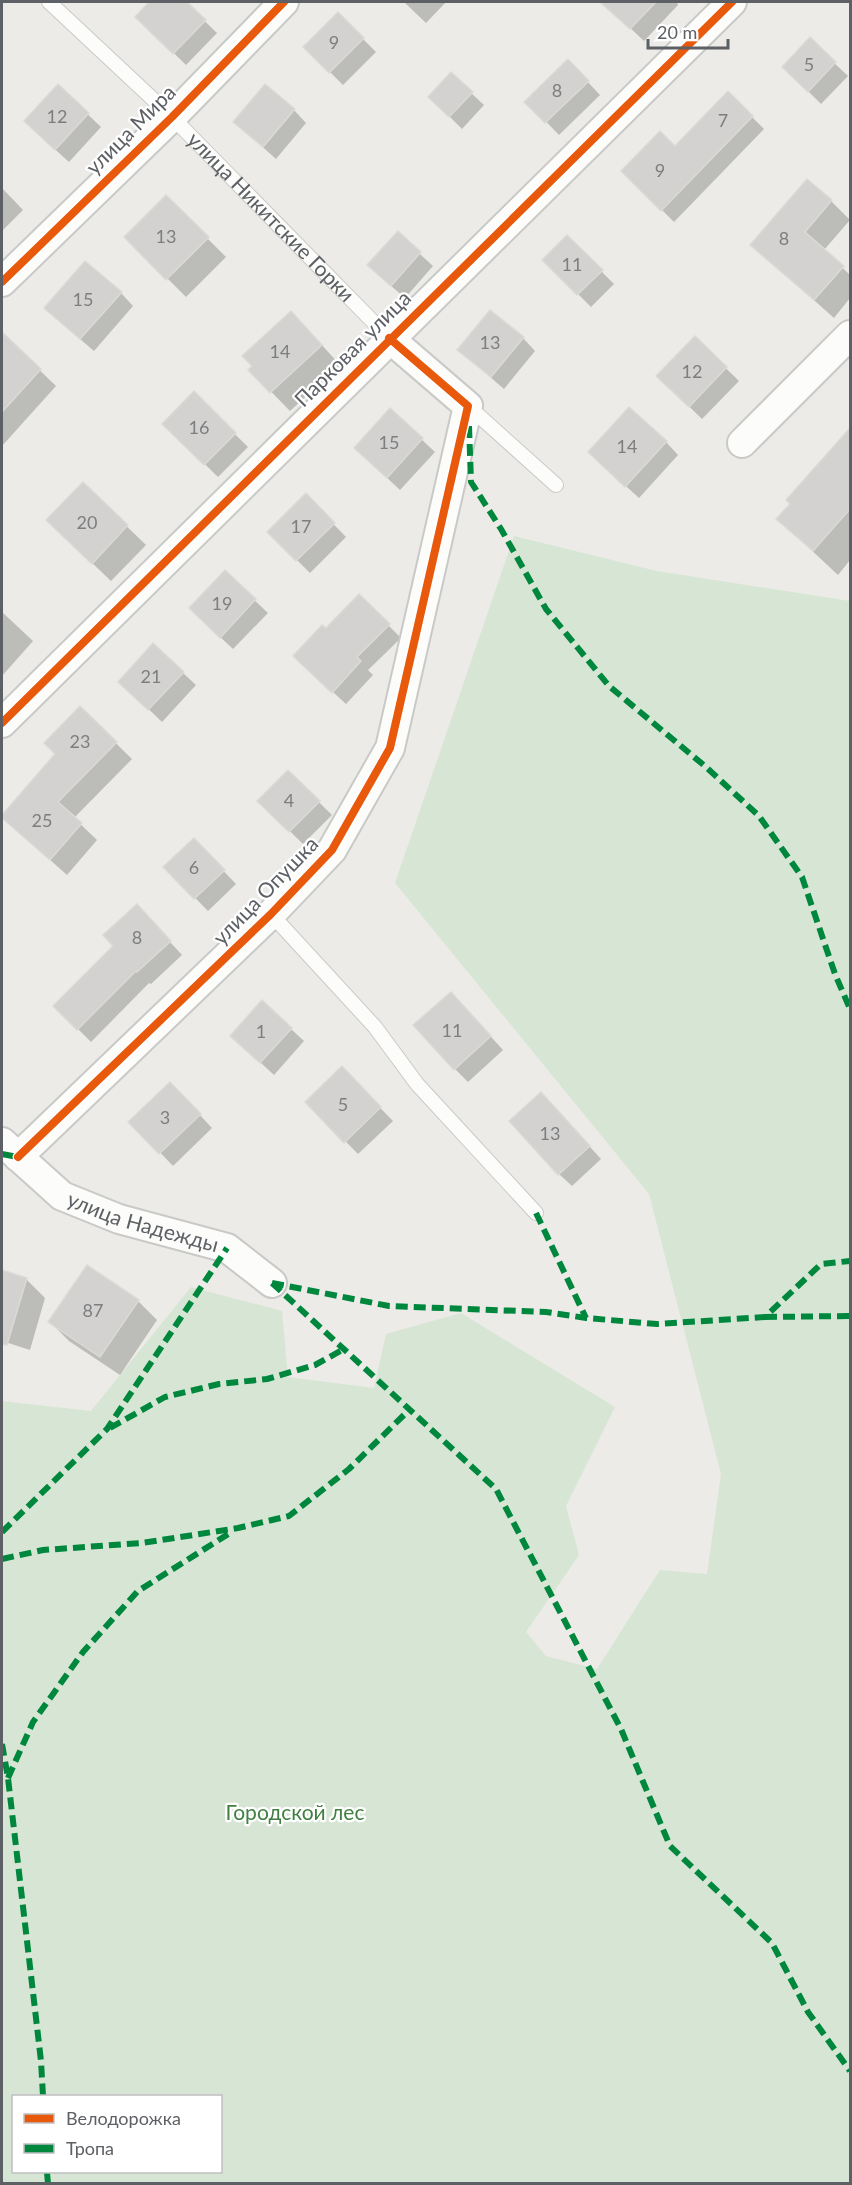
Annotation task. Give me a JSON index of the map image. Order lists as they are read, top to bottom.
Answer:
{
  "streets": {
    "street": [
      "улица Мира",
      "улица Никитские Горки",
      "Парковая улица",
      "улица Опушка",
      "улица Надежды"
    ]
  },
  "crossings": [
    ["улица Мира", "улица Никитские Горки"],
    ["улица Никитские Горки", "Парковая улица"],
    ["улица Никитские Горки", "улица Опушка"],
    ["улица Опушка", "улица Надежды"]
  ],
  "parks": ["Городской лес"],
  "house_numbers": [
    "9",
    "5",
    "8",
    "12",
    "7",
    "9",
    "13",
    "8",
    "11",
    "15",
    "13",
    "14",
    "12",
    "16",
    "15",
    "14",
    "20",
    "17",
    "19",
    "21",
    "23",
    "4",
    "25",
    "6",
    "8",
    "11",
    "1",
    "5",
    "3",
    "13",
    "87"
  ],
  "legend": ["Велодорожка", "Тропа"],
  "scale_bar": "20 m"
}
